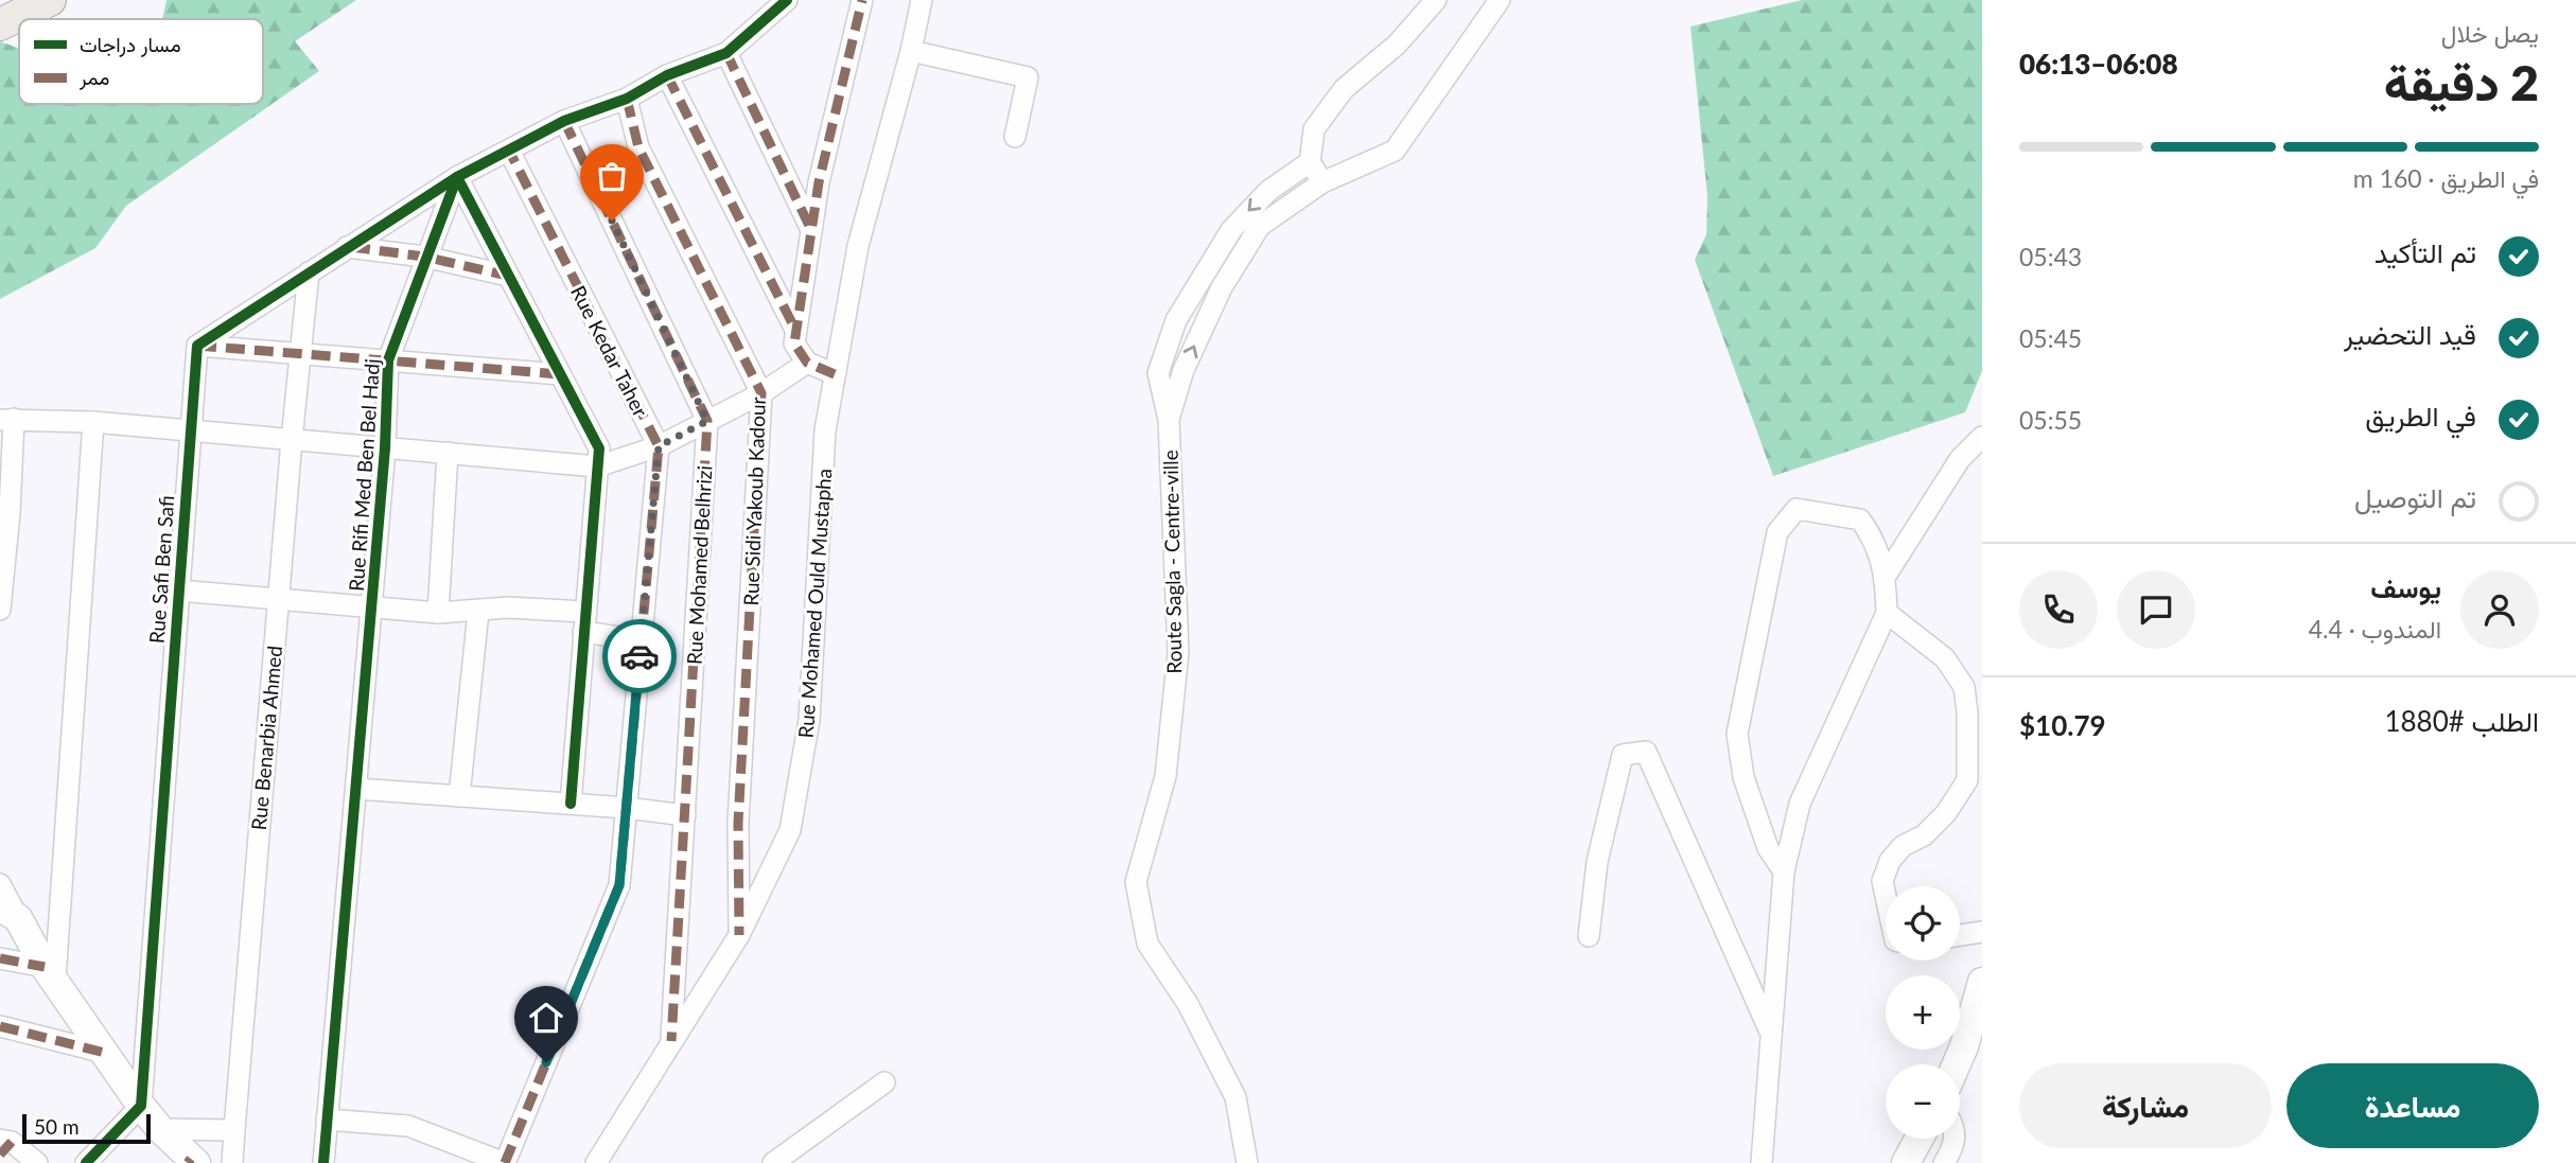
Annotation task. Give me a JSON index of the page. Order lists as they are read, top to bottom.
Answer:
{
  "streets": {
    "street": [
      "Rue Kedar Taher",
      "Rue Rifi Med Ben Bel Hadj",
      "Rue Sidi Yakoub Kadour",
      "Route Sagla - Centre-ville",
      "Rue Mohamed Belhrizi",
      "Rue Safi Ben Safi",
      "Rue Mohamed Ould Mustapha",
      "Rue Benarbia Ahmed"
    ]
  },
  "crossings": [
    ["Rue Sidi Yakoub Kadour", "Rue Mohamed Ould Mustapha"],
    ["Rue Mohamed Belhrizi", "Rue Mohamed Ould Mustapha"]
  ],
  "legend": ["مسار دراجات", "ممر"],
  "scale_bar": "50 m",
  "page": {
    "heading": ["2 دقيقة", "يصل خلال", "06:08–06:13"],
    "panel": [
      "يوسف",
      "المندوب · 4.4",
      "الطلب #1880",
      "$10.79"
    ],
    "bar": "في الطريق · 160 m",
    "list": [
      ["تم التأكيد", "05:43"],
      ["قيد التحضير", "05:45"],
      ["في الطريق", "05:55"],
      "تم التوصيل"
    ],
    "map_buttons": ["+", "−"],
    "buttons": ["مساعدة", "مشاركة"],
    "scale": "50 m"
  }
}
